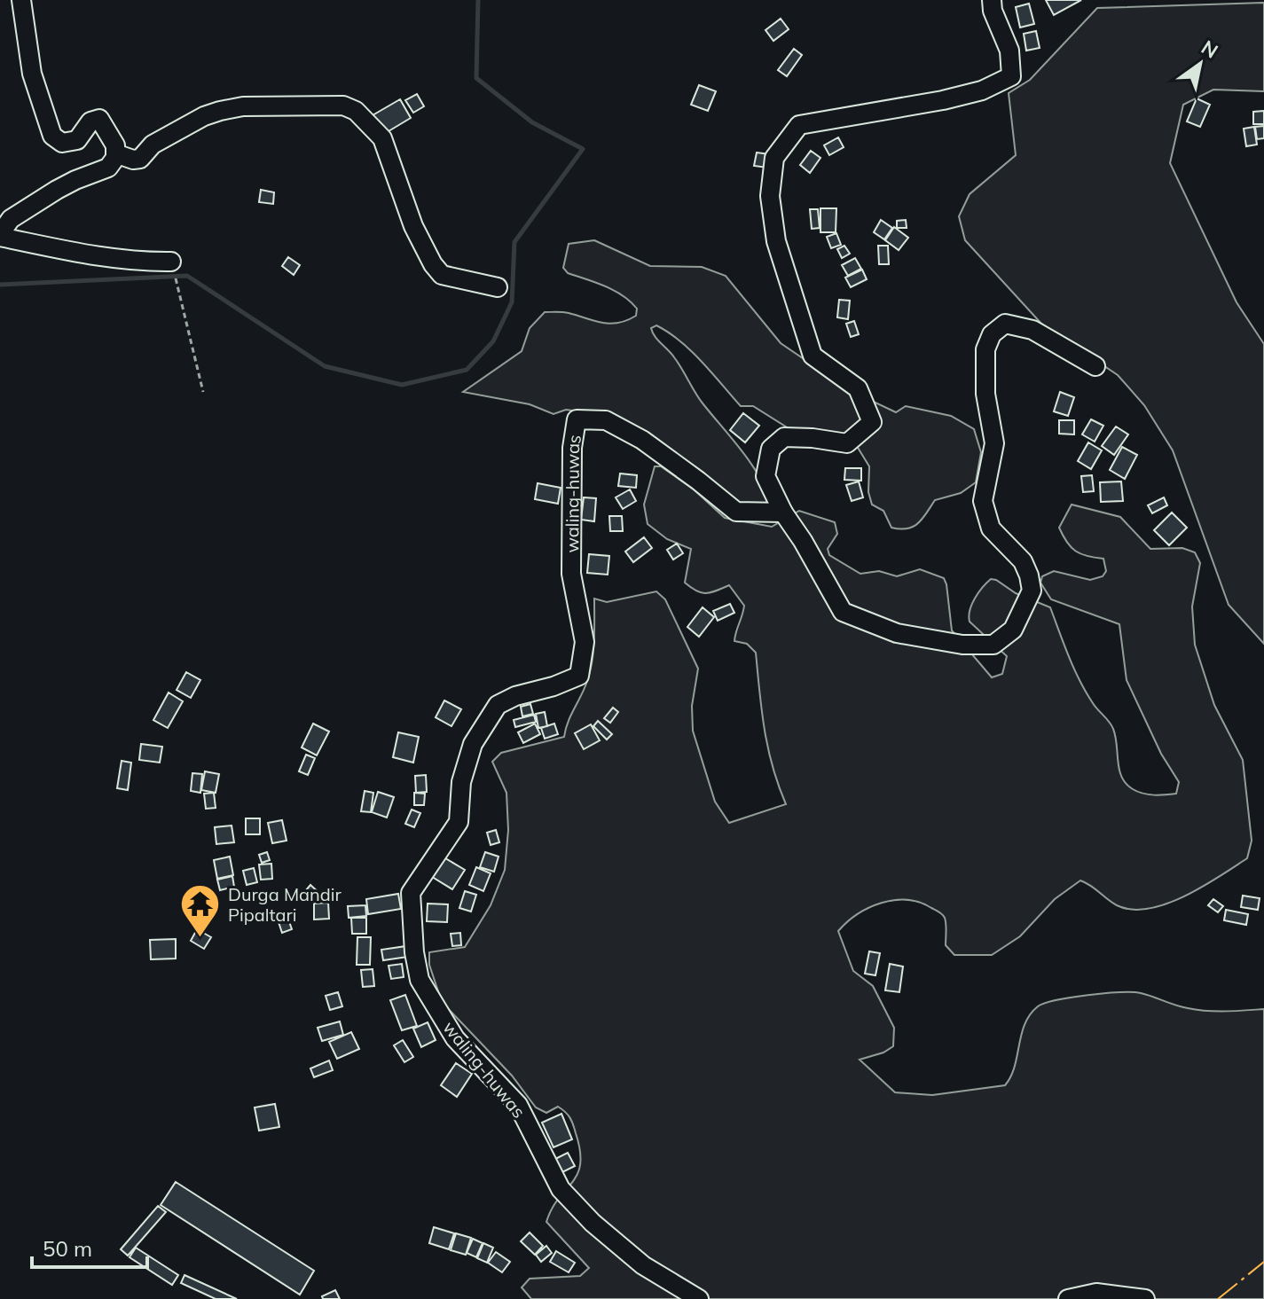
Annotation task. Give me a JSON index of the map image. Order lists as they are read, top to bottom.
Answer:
{
  "streets": {
    "street": ["waling-huwas"]
  },
  "places": {
    "temple": ["Durga Mandir Pipaltari"]
  },
  "scale_bar": "50 m",
  "north": "top right"
}
